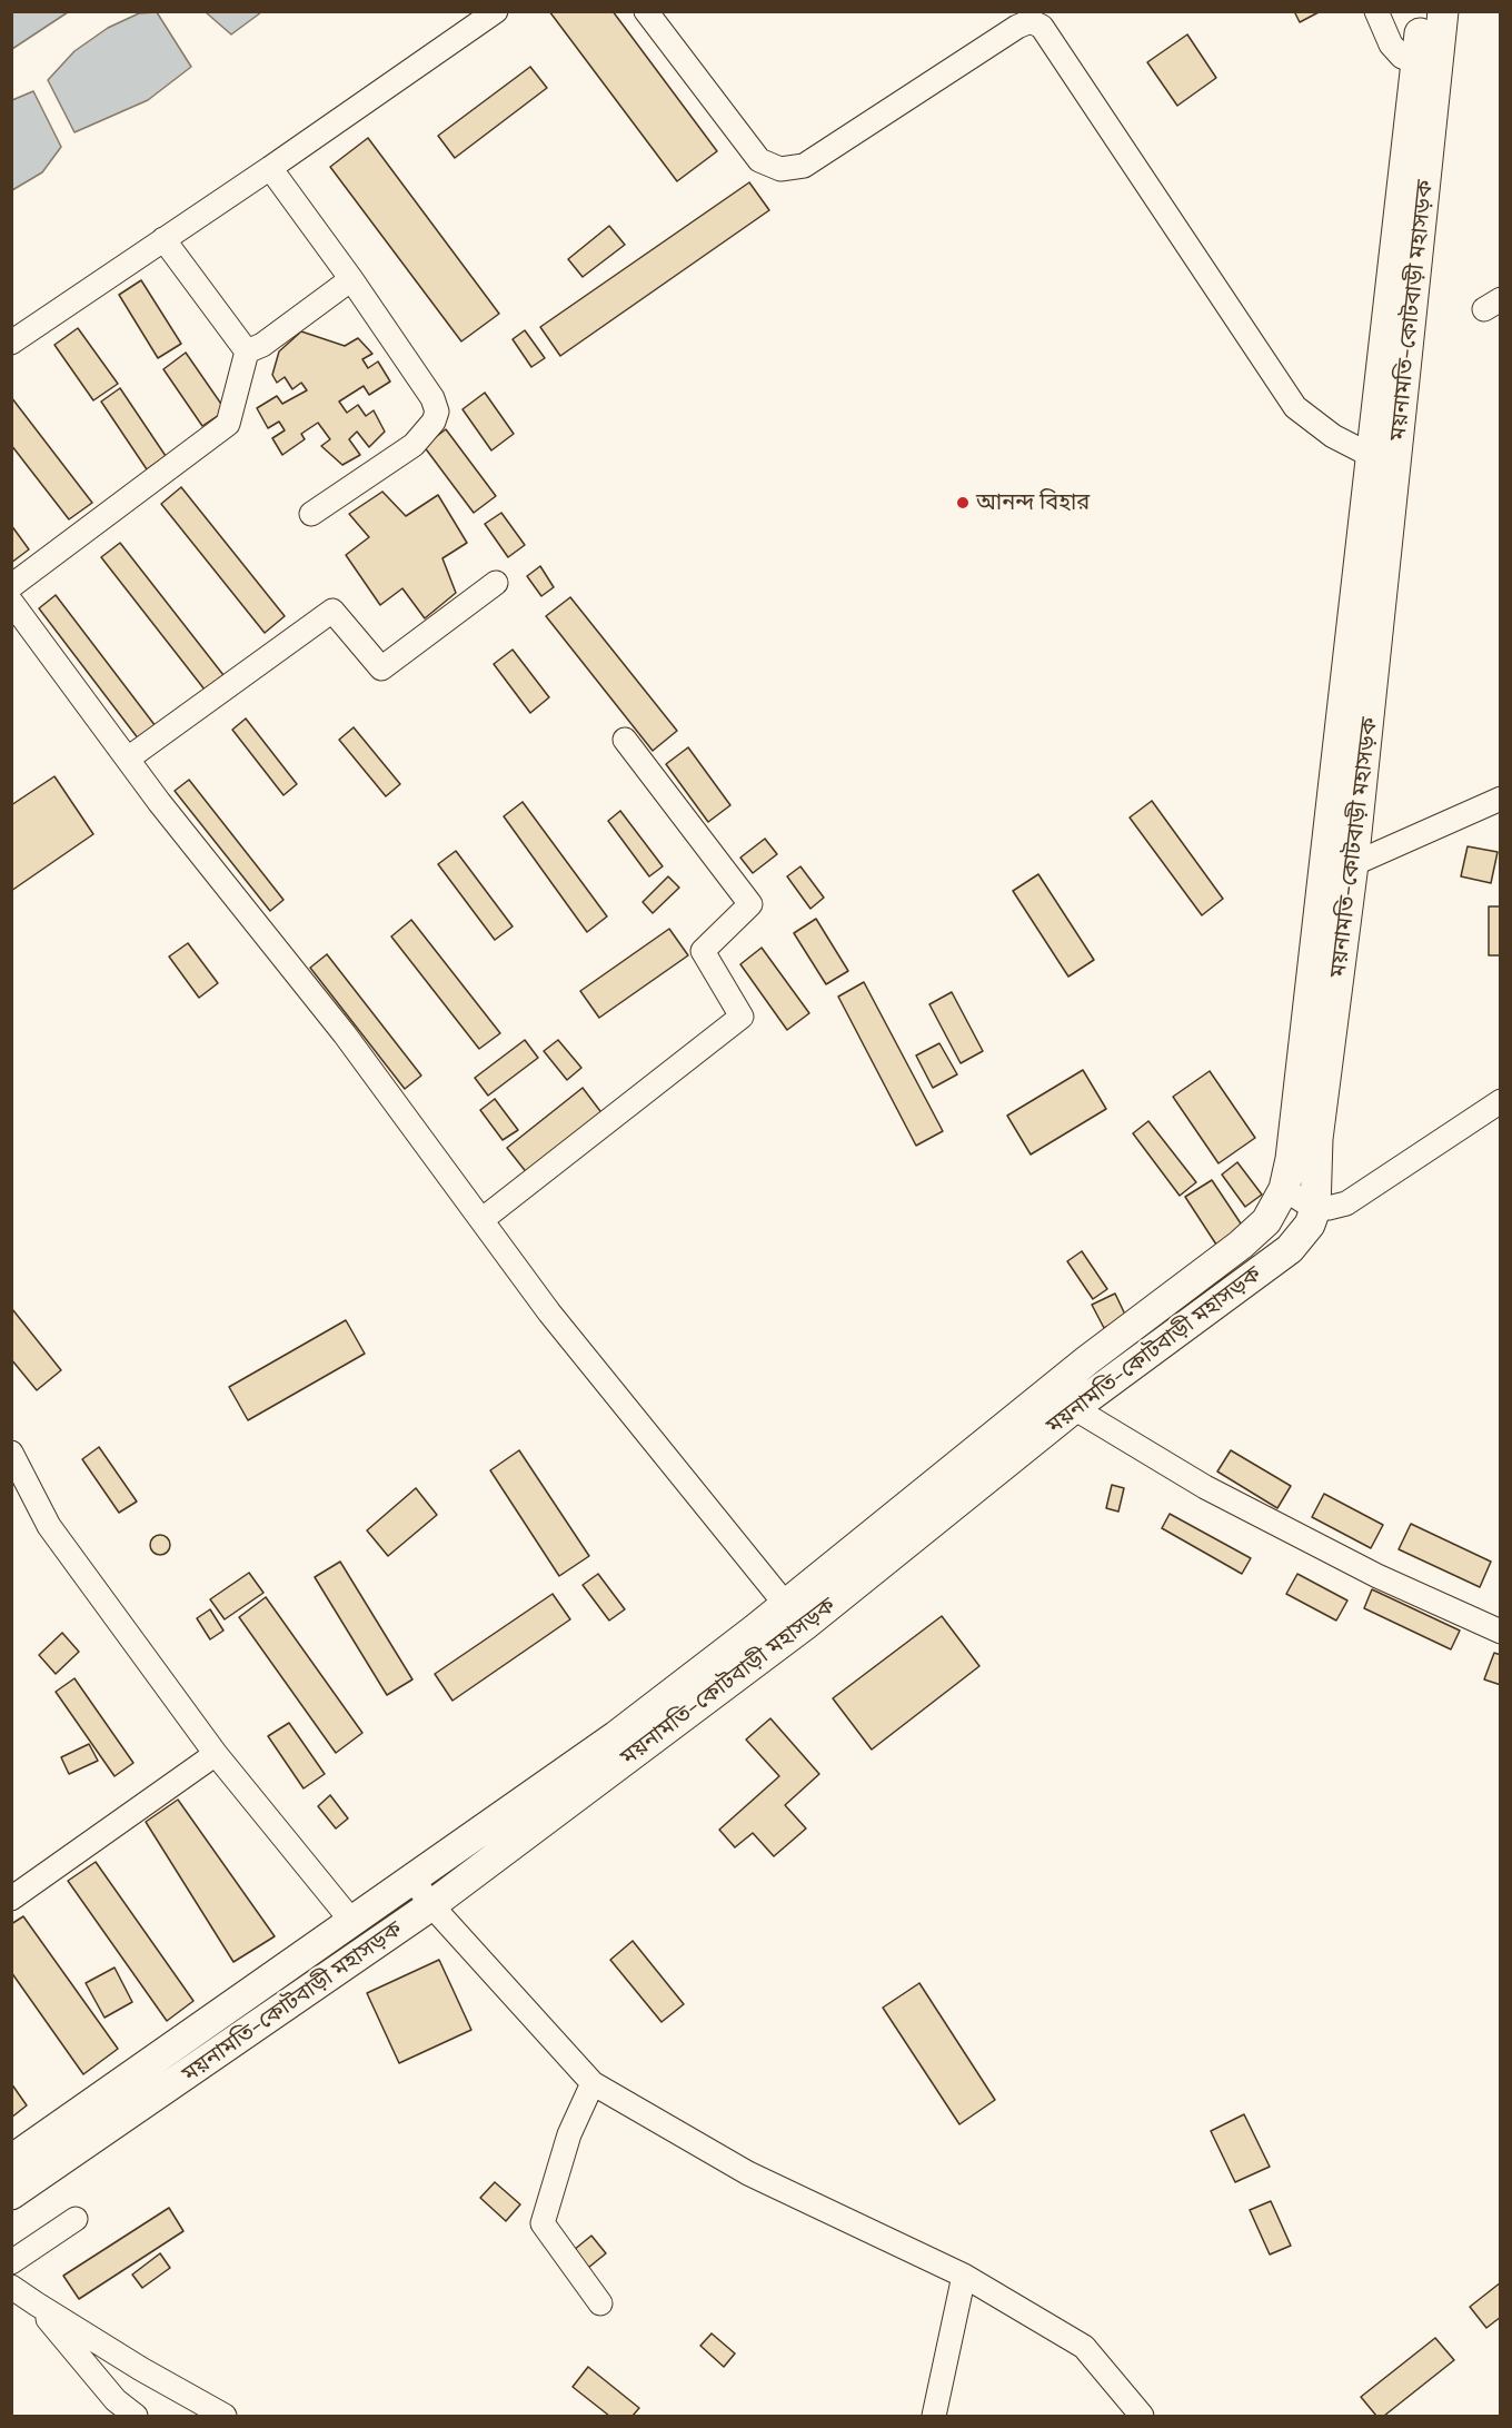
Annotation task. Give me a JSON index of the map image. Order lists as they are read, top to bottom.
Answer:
{
  "streets": {
    "main road": ["ময়নামতি–কোটবাড়ী মহাসড়ক"]
  },
  "places": ["আনন্দ বিহার"]
}
